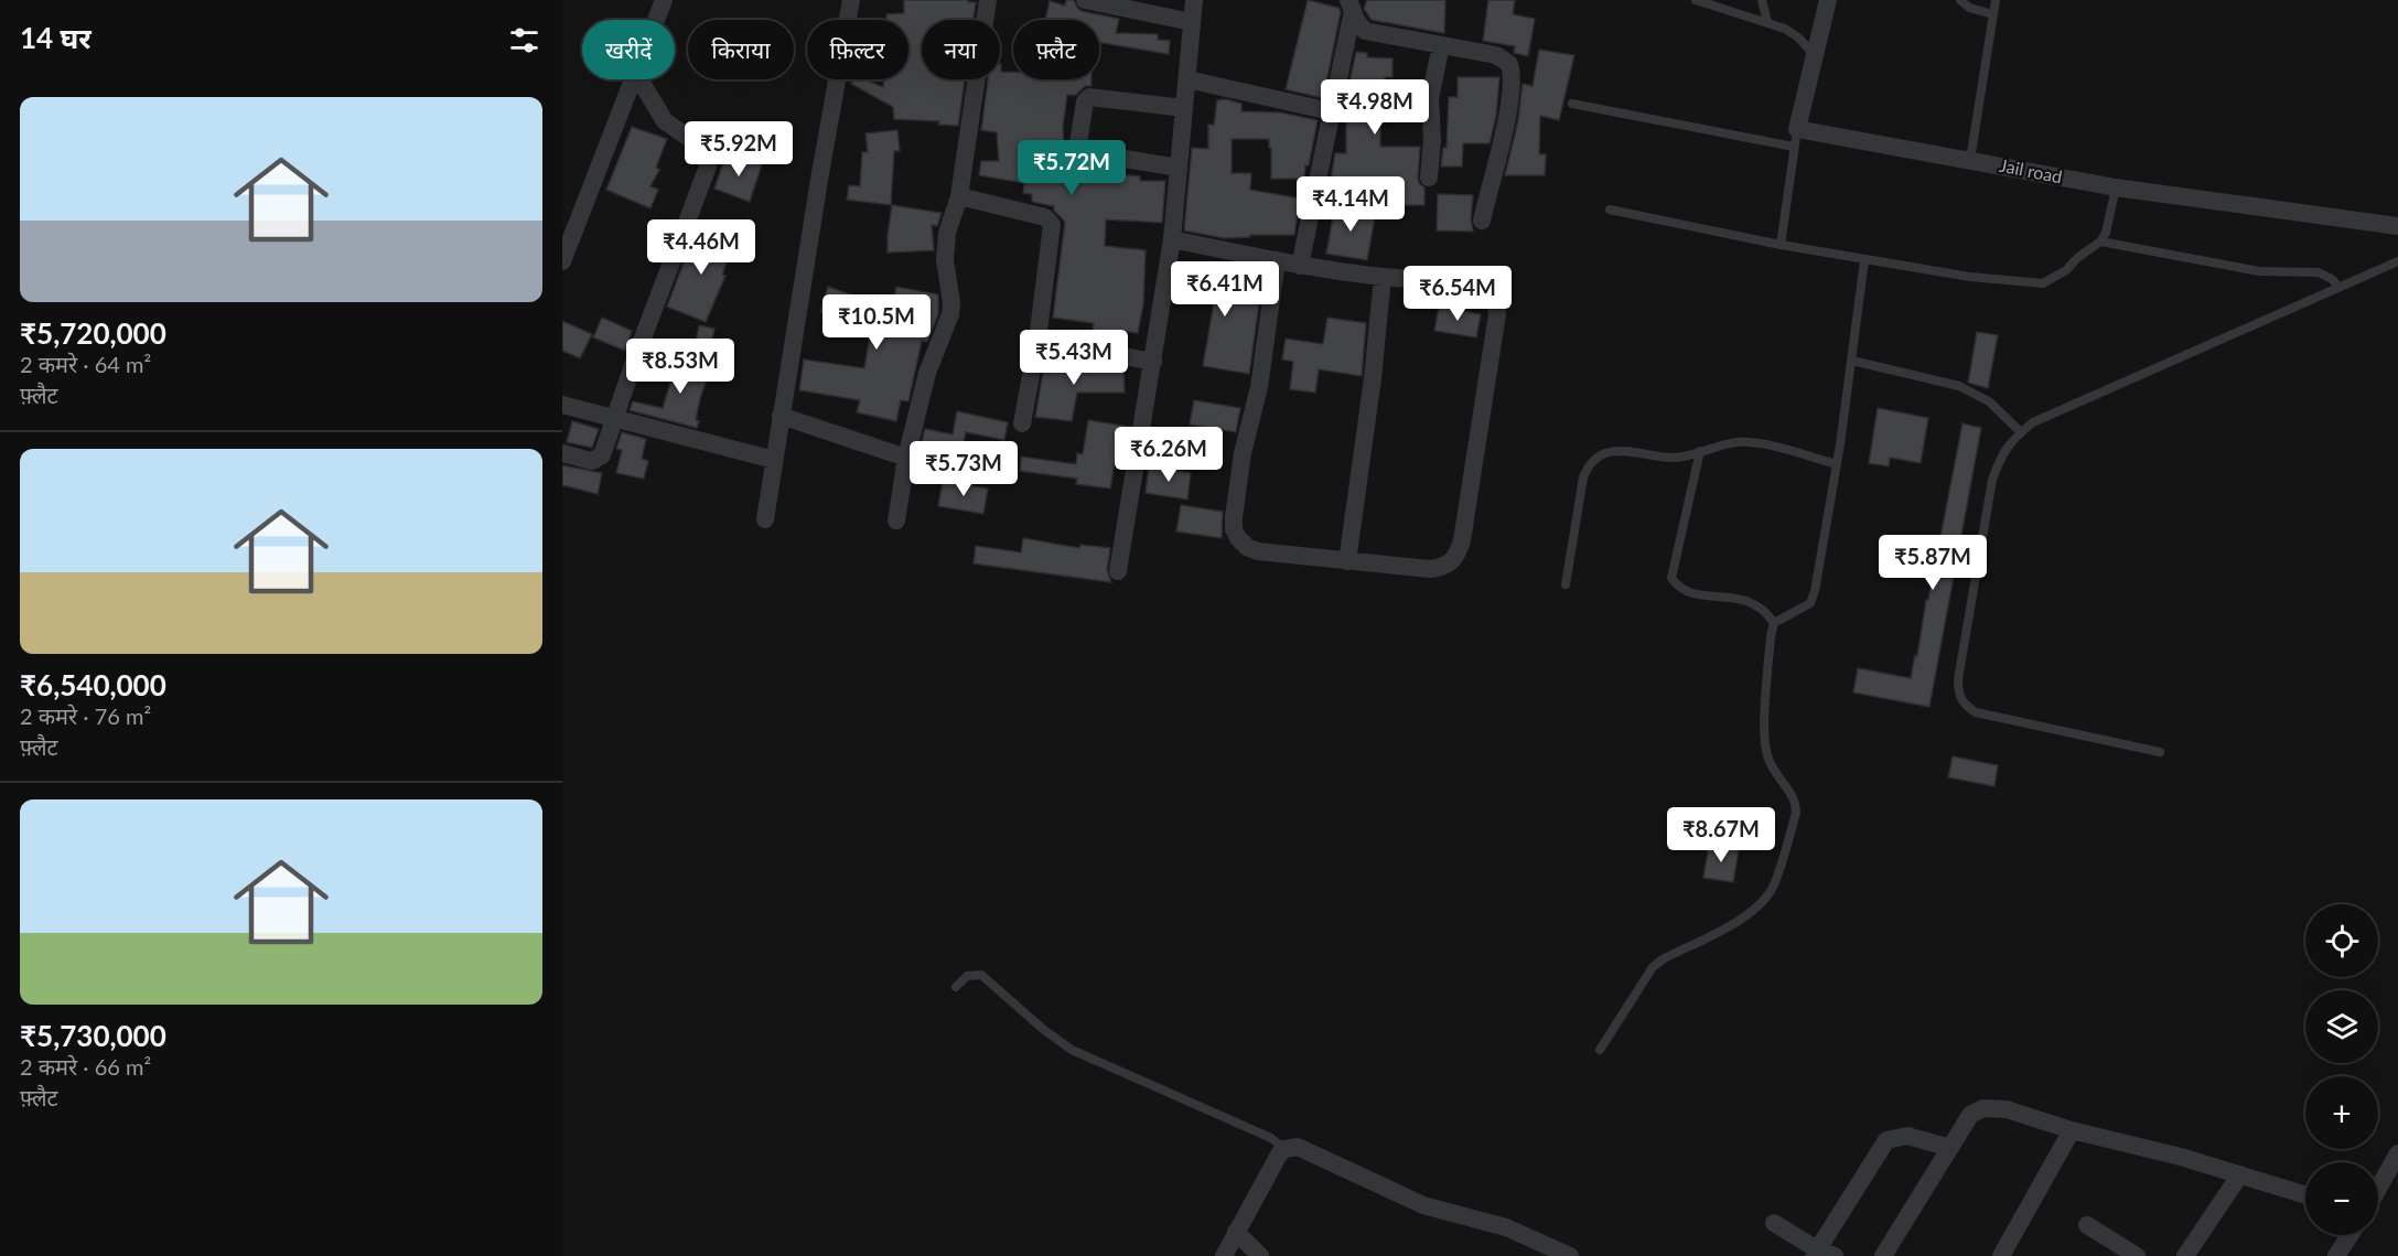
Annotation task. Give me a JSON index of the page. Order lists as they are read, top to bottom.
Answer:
{
  "streets": {
    "street": ["Jail road"]
  },
  "page": {
    "heading": "14 घर",
    "chip": [
      "खरीदें",
      "किराया",
      "फ़िल्टर",
      "नया",
      "फ़्लैट"
    ],
    "list": [
      {
        "name": "₹5,720,000",
        "note": "2 कमरे · 64 m² · फ़्लैट"
      },
      {
        "name": "₹6,540,000",
        "note": "2 कमरे · 76 m² · फ़्लैट"
      },
      {
        "name": "₹5,730,000",
        "note": "2 कमरे · 66 m² · फ़्लैट"
      }
    ],
    "price": [
      "₹4.98M",
      "₹5.92M",
      "₹5.72M",
      "₹4.14M",
      "₹4.46M",
      "₹6.41M",
      "₹6.54M",
      "₹10.5M",
      "₹5.43M",
      "₹8.53M",
      "₹6.26M",
      "₹5.73M",
      "₹5.87M",
      "₹8.67M"
    ],
    "map_buttons": ["+", "−"]
  }
}
